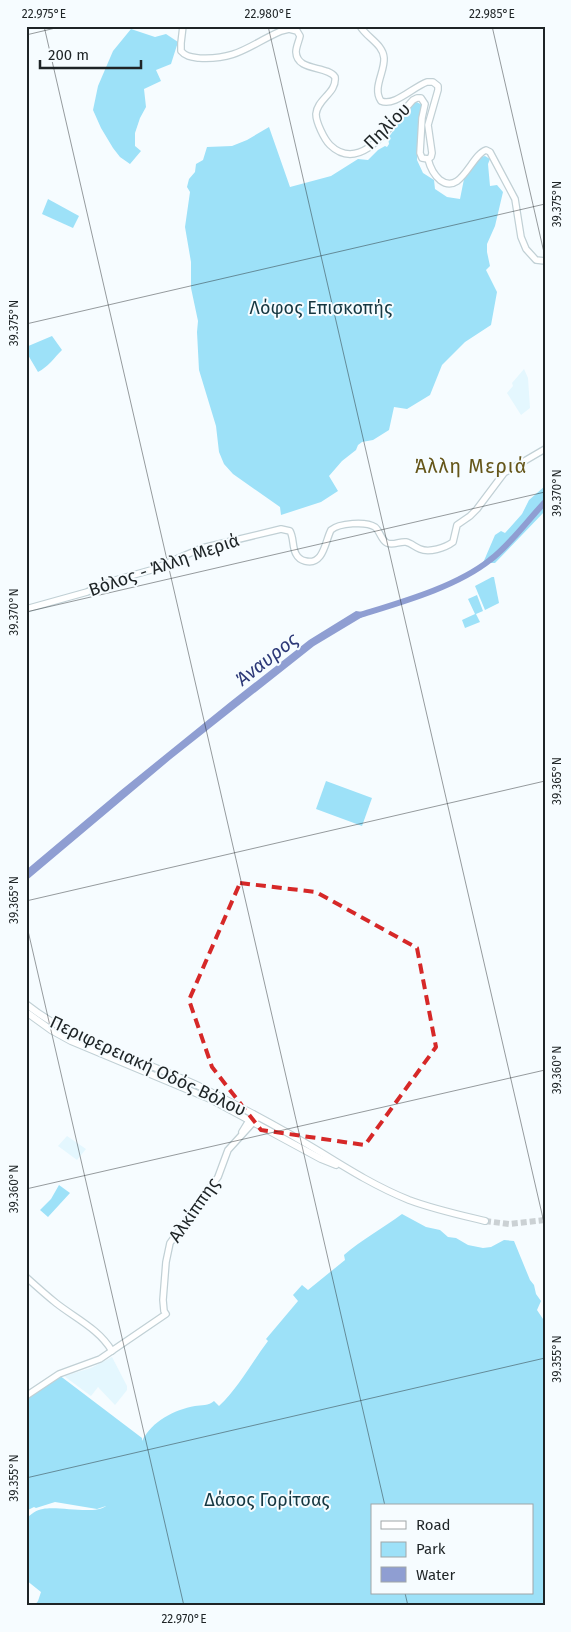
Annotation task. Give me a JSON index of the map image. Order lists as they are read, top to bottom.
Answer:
{
  "streets": {
    "main road": [
      "Πηλίου",
      "Βόλος - Άλλη Μεριά",
      "Περιφερειακή Οδός Βόλου",
      "Αλκίππης"
    ]
  },
  "crossings": [
    ["Περιφερειακή Οδός Βόλου", "Αλκίππης"]
  ],
  "districts": ["Άλλη Μεριά"],
  "water": ["Άναυρος"],
  "parks": ["Λόφος Επισκοπής", "Δάσος Γορίτσας"],
  "legend": ["Road", "Park", "Water"],
  "scale_bar": "200 m",
  "coordinates": [
    "22.975°E",
    "22.980°E",
    "22.985°E",
    "39.375°N",
    "39.370°N",
    "39.365°N",
    "39.360°N",
    "39.355°N",
    "22.970°E"
  ]
}
